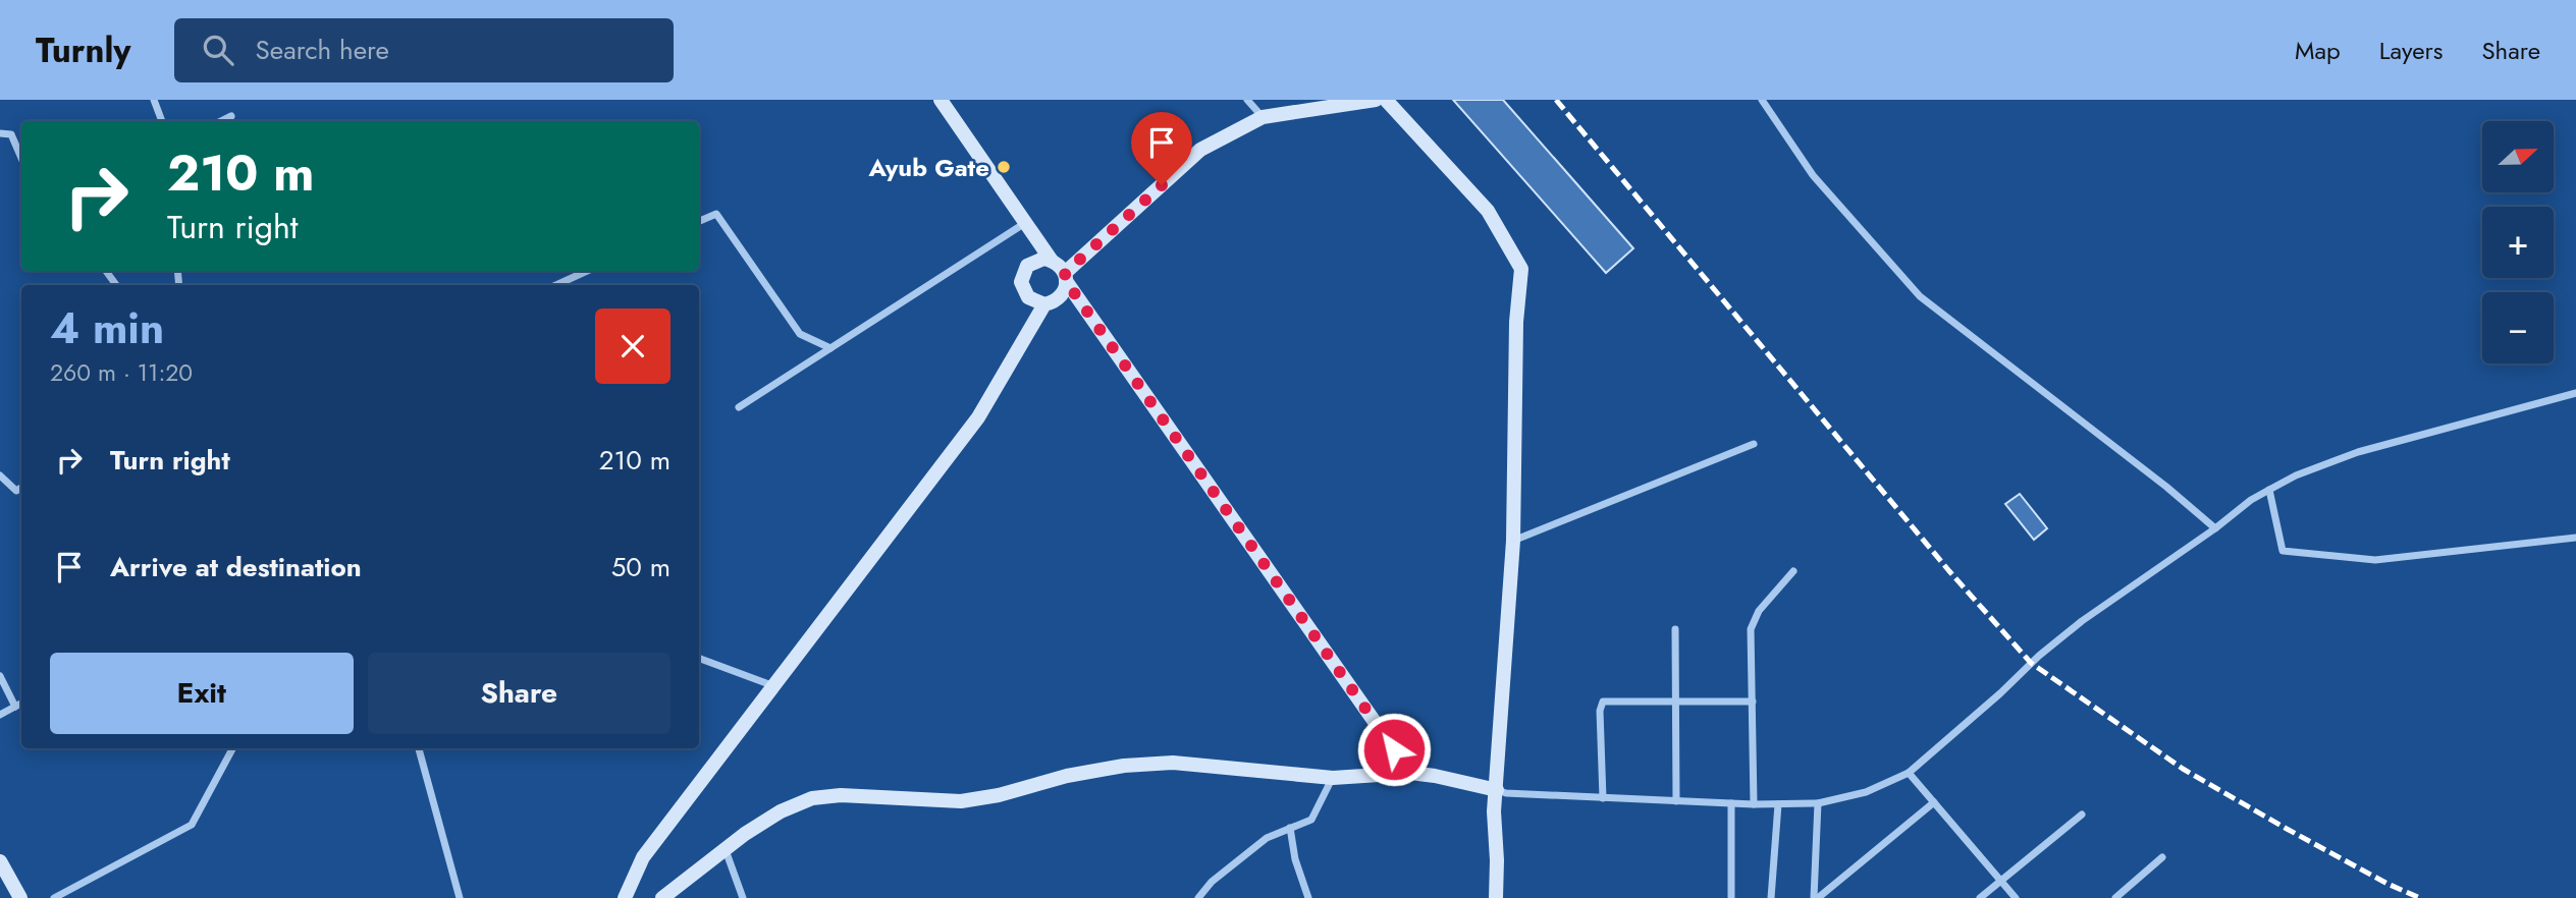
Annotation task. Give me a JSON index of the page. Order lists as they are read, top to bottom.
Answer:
{
  "places": ["Ayub Gate"],
  "north": "right",
  "page": {
    "header": "Turnly",
    "search": "Search here",
    "nav": ["Map", "Layers", "Share"],
    "map_buttons": ["+", "−"],
    "turn": ["210 m", "Turn right"],
    "heading": ["4 min", "260 m · 11:20"],
    "list": [
      {
        "name": "Turn right",
        "value": "210 m"
      },
      {
        "name": "Arrive at destination",
        "value": "50 m"
      }
    ],
    "buttons": ["Exit", "Share"]
  }
}
